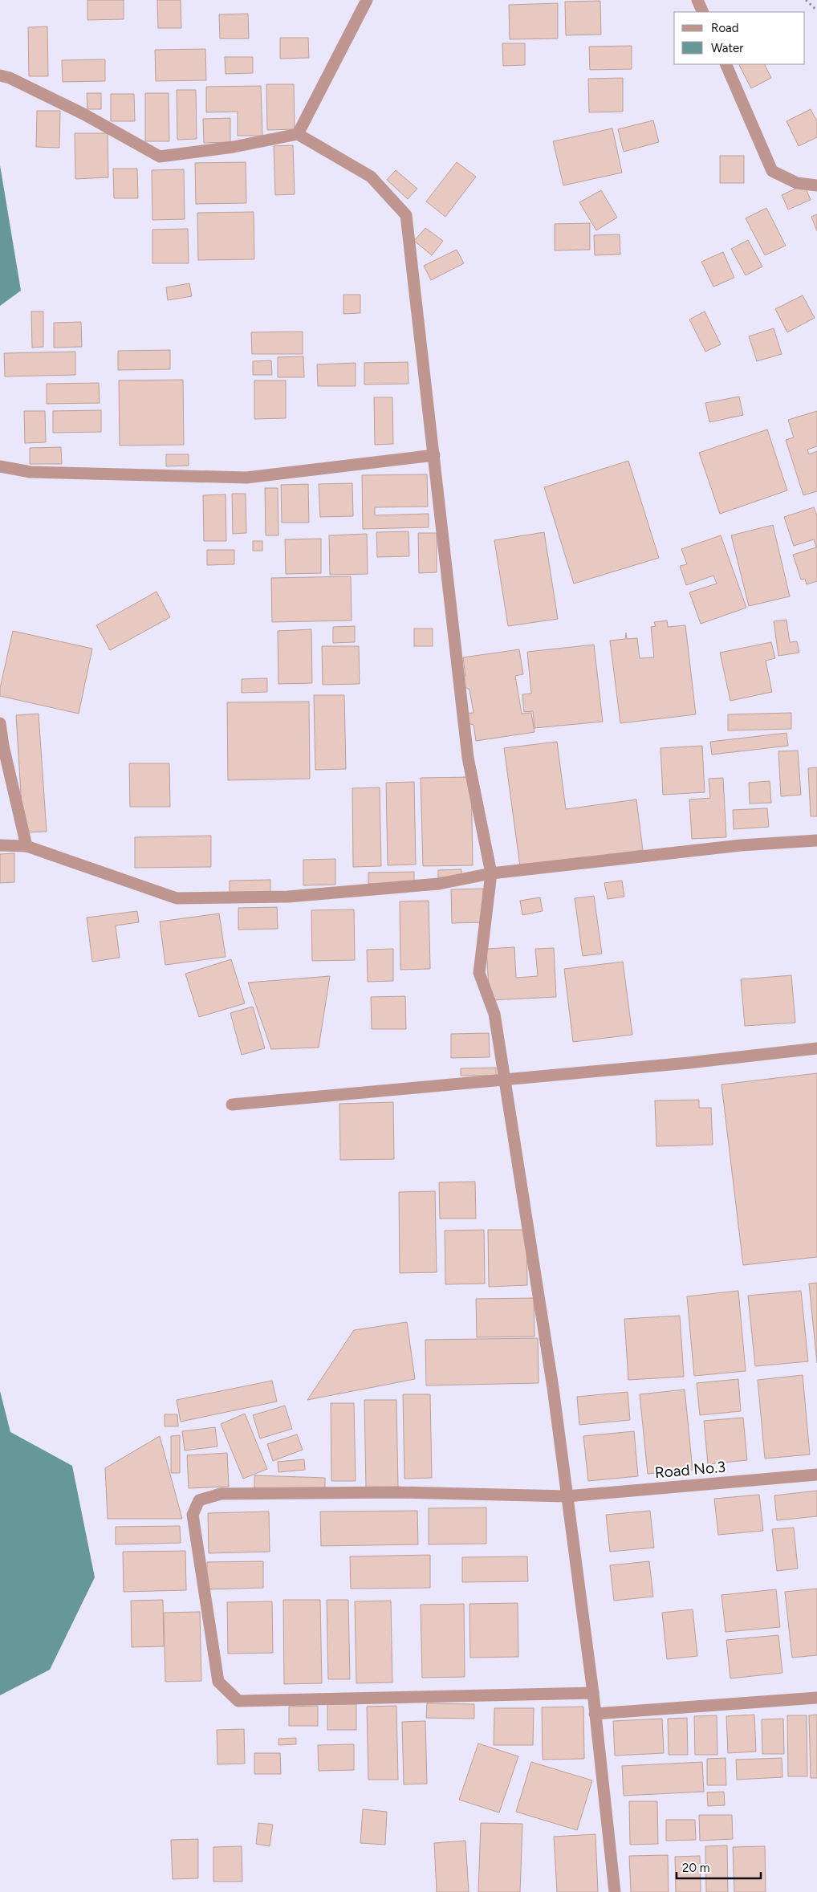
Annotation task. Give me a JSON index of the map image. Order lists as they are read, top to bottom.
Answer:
{
  "streets": {
    "street": ["Road No.3"]
  },
  "legend": ["Road", "Water"],
  "scale_bar": "20 m"
}
